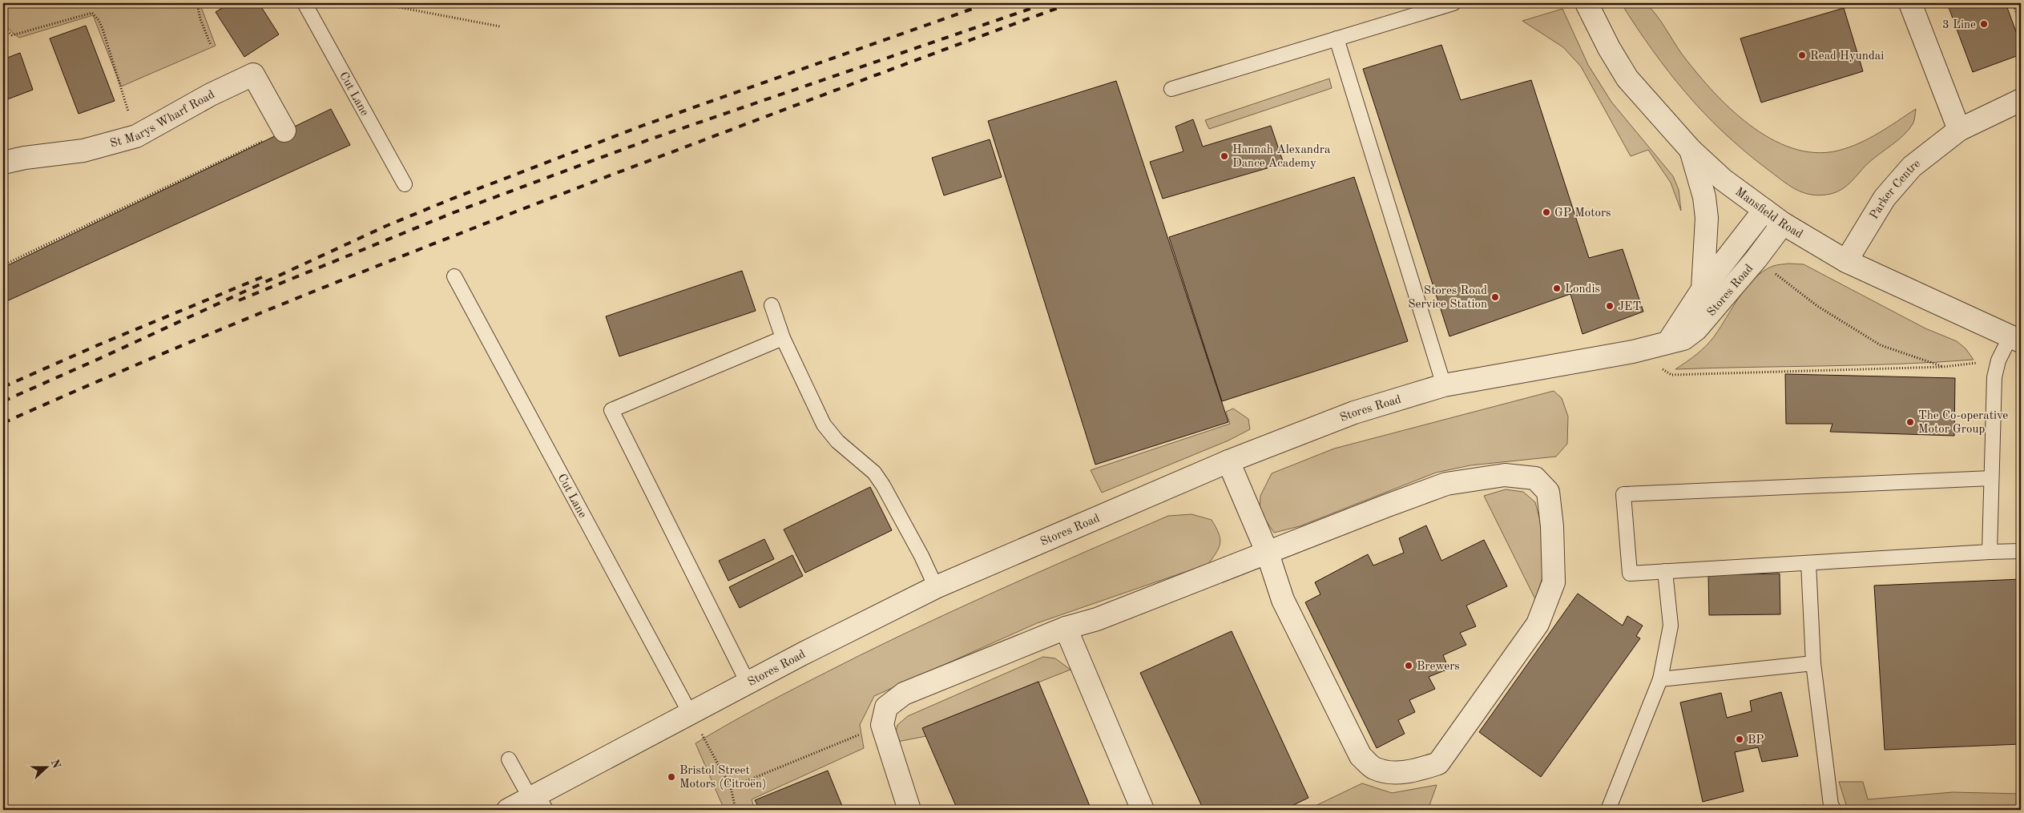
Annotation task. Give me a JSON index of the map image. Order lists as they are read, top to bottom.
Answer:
{
  "streets": {
    "street": [
      "St Marys Wharf Road",
      "Parker Centre",
      "Mansfield Road",
      "Stores Road"
    ],
    "lane": ["Cut Lane"]
  },
  "crossings": [
    ["Cut Lane", "Stores Road"],
    ["Parker Centre", "Mansfield Road"],
    ["Mansfield Road", "Stores Road"]
  ],
  "places": [
    "3 Line",
    "Read Hyundai",
    "Hannah Alexandra Dance Academy",
    "GP Motors",
    "Londis",
    "Stores Road Service Station",
    "JET",
    "The Co-operative Motor Group",
    "Brewers",
    "BP",
    "Bristol Street Motors (Citroën)"
  ],
  "north": "right"
}
